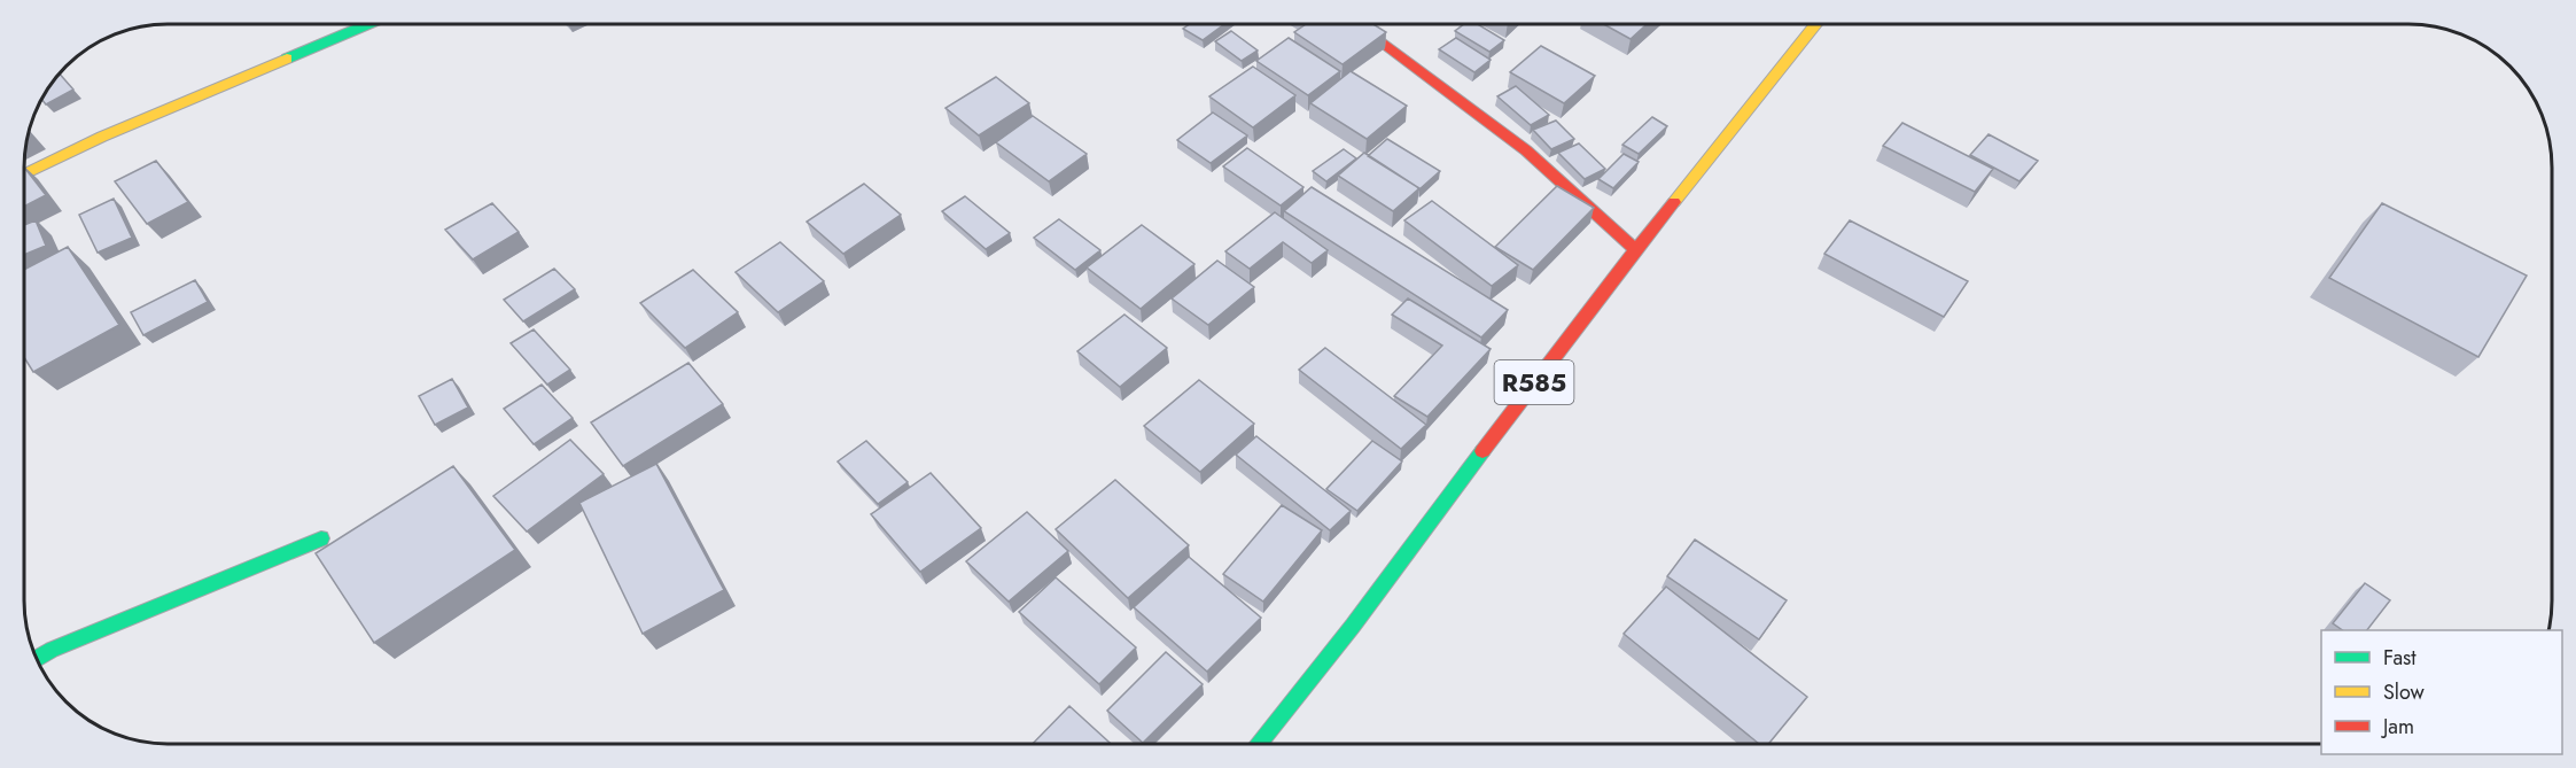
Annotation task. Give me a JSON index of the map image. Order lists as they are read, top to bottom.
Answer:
{
  "streets": {
    "street": ["R585"]
  },
  "legend": ["Fast", "Slow", "Jam"]
}
